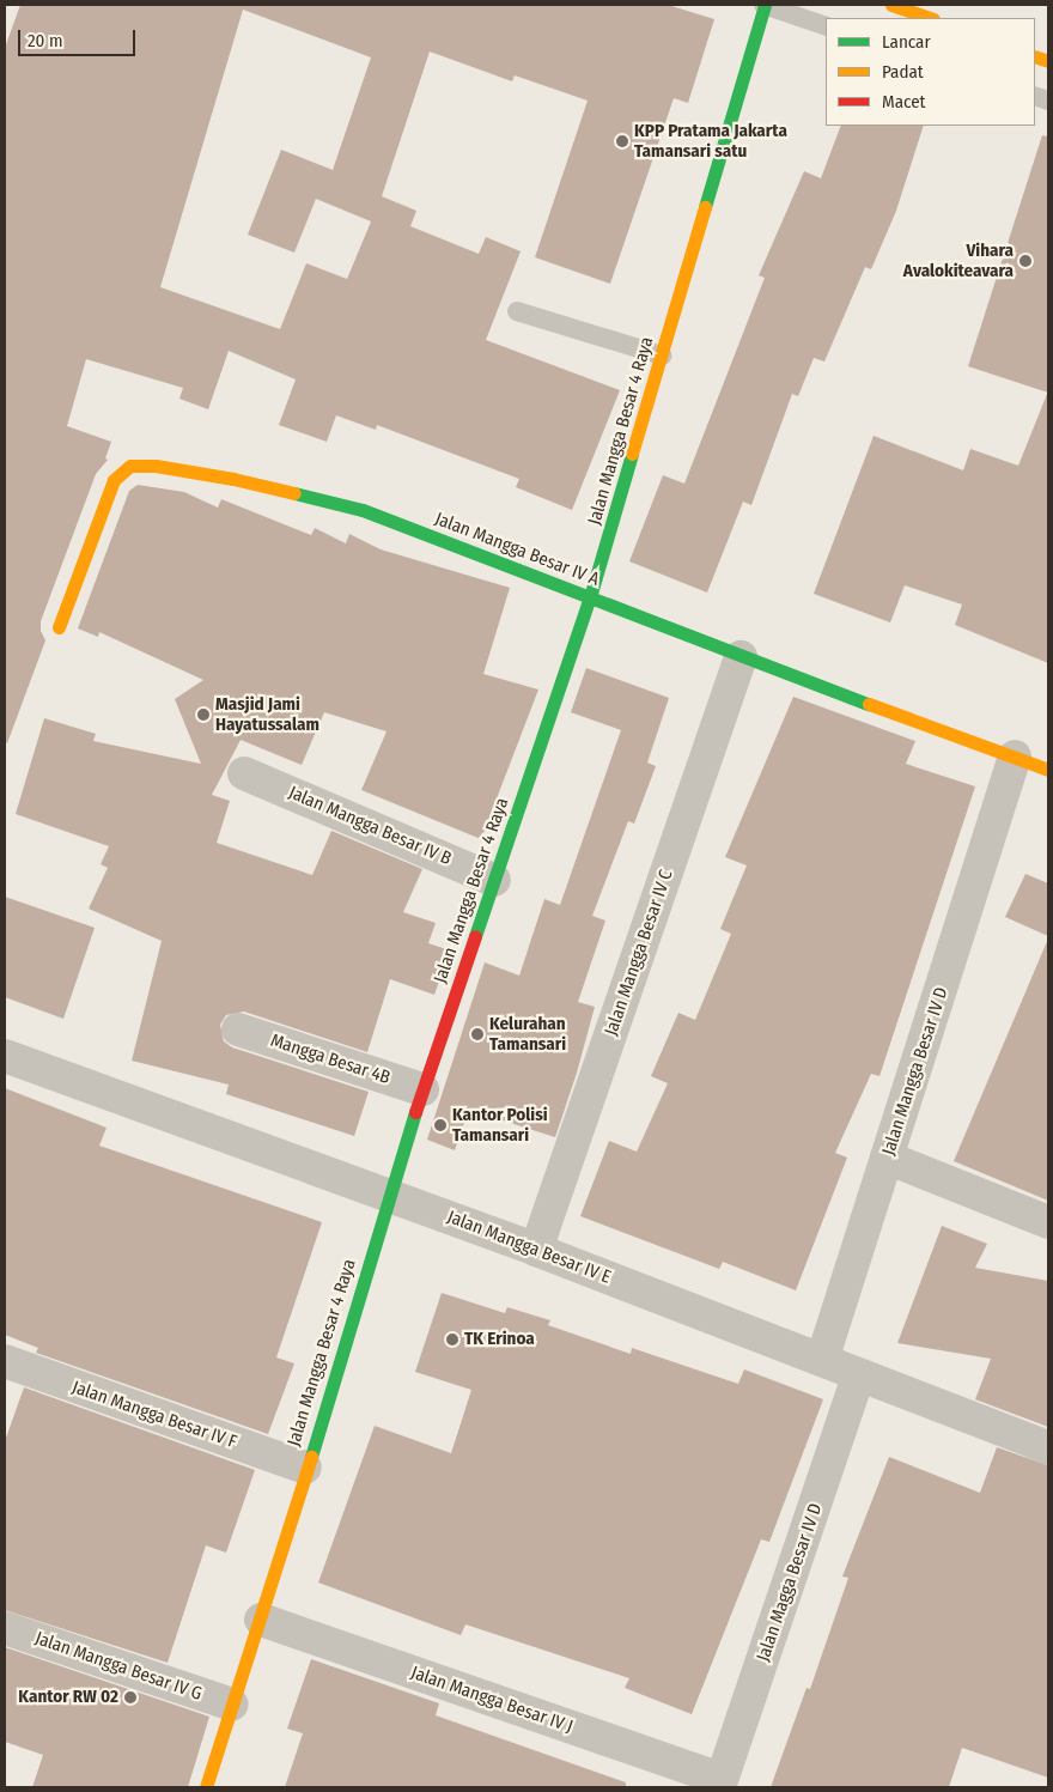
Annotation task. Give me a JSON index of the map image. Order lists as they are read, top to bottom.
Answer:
{
  "streets": {
    "street": [
      "Jalan Mangga Besar 4 Raya",
      "Jalan Mangga Besar IV A",
      "Jalan Mangga Besar IV B",
      "Jalan Mangga Besar IV C",
      "Mangga Besar 4B",
      "Jalan Mangga Besar IV D",
      "Jalan Mangga Besar IV E",
      "Jalan Mangga Besar IV F",
      "Jalan Magga Besar IV D",
      "Jalan Mangga Besar IV G",
      "Jalan Mangga Besar IV J"
    ]
  },
  "crossings": [
    ["Jalan Mangga Besar 4 Raya", "Jalan Mangga Besar IV A"],
    ["Jalan Mangga Besar 4 Raya", "Jalan Mangga Besar IV B"],
    ["Jalan Mangga Besar 4 Raya", "Mangga Besar 4B"],
    ["Jalan Mangga Besar 4 Raya", "Jalan Mangga Besar IV E"],
    ["Jalan Mangga Besar 4 Raya", "Jalan Mangga Besar IV F"],
    ["Jalan Mangga Besar 4 Raya", "Jalan Mangga Besar IV G"],
    ["Jalan Mangga Besar 4 Raya", "Jalan Mangga Besar IV J"],
    ["Jalan Mangga Besar IV A", "Jalan Mangga Besar IV C"],
    ["Jalan Mangga Besar IV A", "Jalan Mangga Besar IV D"],
    ["Jalan Mangga Besar IV C", "Jalan Mangga Besar IV E"],
    ["Jalan Mangga Besar IV D", "Jalan Mangga Besar IV E"],
    ["Jalan Mangga Besar IV E", "Jalan Magga Besar IV D"],
    ["Jalan Magga Besar IV D", "Jalan Mangga Besar IV J"]
  ],
  "places": [
    "KPP Pratama Jakarta Tamansari satu",
    "Vihara Avalokiteavara",
    "Masjid Jami Hayatussalam",
    "Kelurahan Tamansari",
    "Kantor Polisi Tamansari",
    "TK Erinoa",
    "Kantor RW 02"
  ],
  "legend": ["Lancar", "Padat", "Macet"],
  "scale_bar": "20 m"
}
